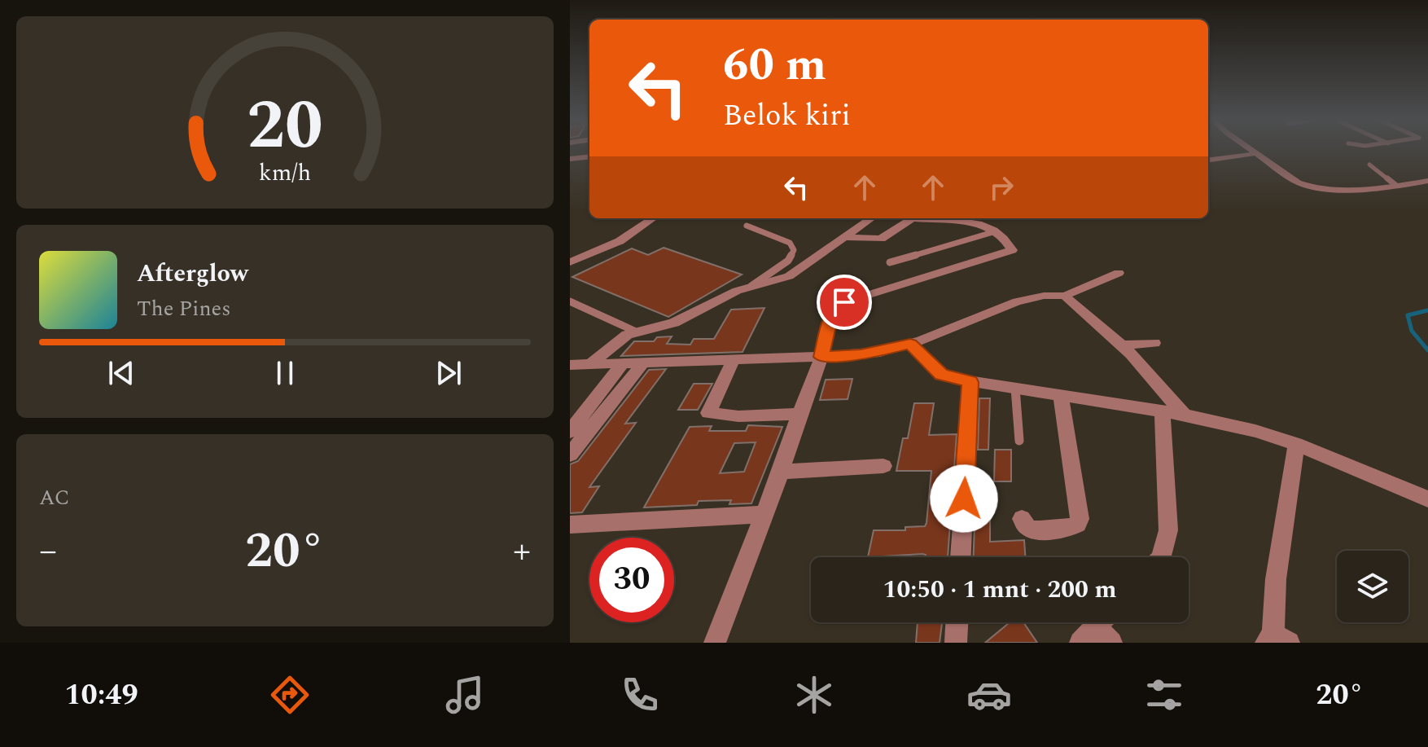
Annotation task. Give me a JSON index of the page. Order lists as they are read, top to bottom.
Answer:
{
  "page": {
    "turn": ["60 m", "Belok kiri"],
    "song": ["Afterglow", "The Pines"],
    "tile": "AC",
    "heat": ["−", "20°", "+"],
    "limit": "30",
    "trip": "10:50 · 1 mnt · 200 m",
    "tabs": ["10:49", "20°"],
    "gauge": ["20", "km/h"]
  }
}
